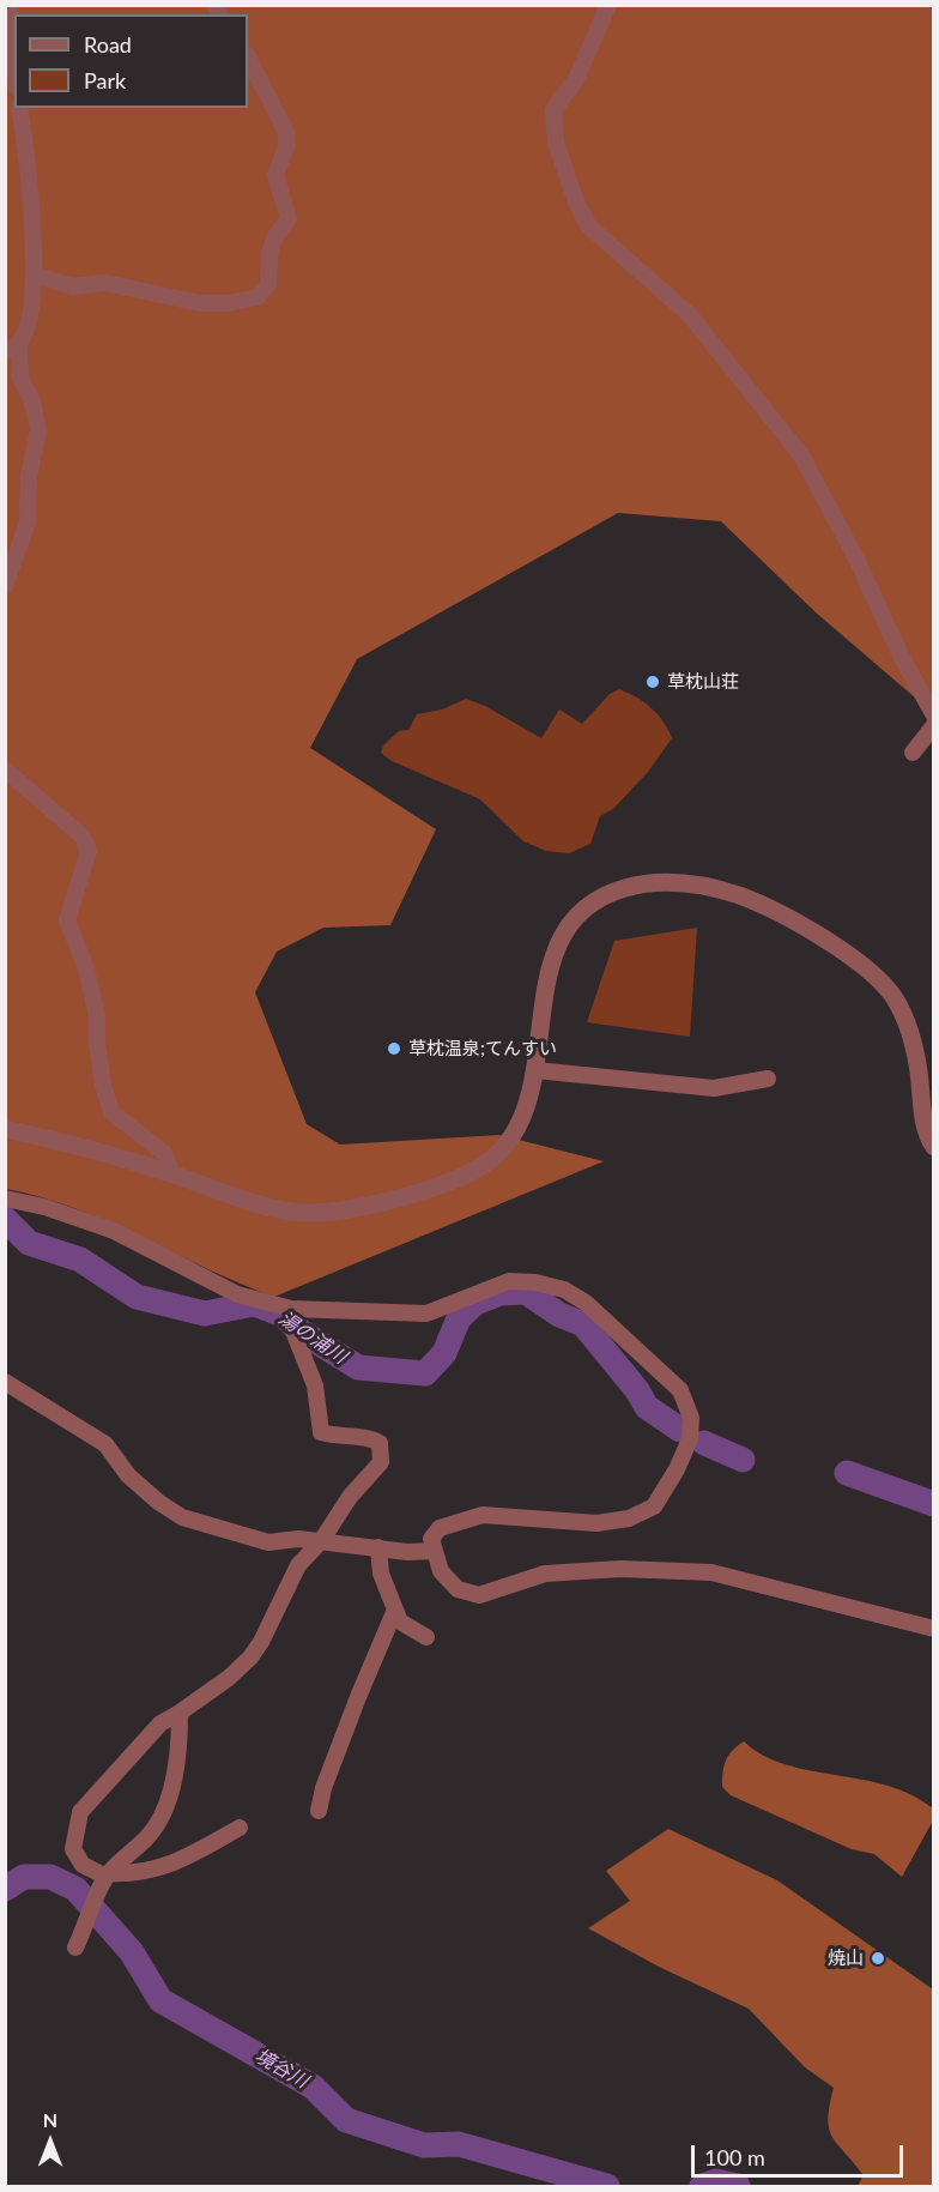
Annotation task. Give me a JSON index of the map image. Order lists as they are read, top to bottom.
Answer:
{
  "water": ["湯の浦川", "境谷川"],
  "places": ["草枕山荘", "草枕温泉;てんすい", "焼山"],
  "legend": ["Road", "Park"],
  "scale_bar": "100 m",
  "north": "top"
}
